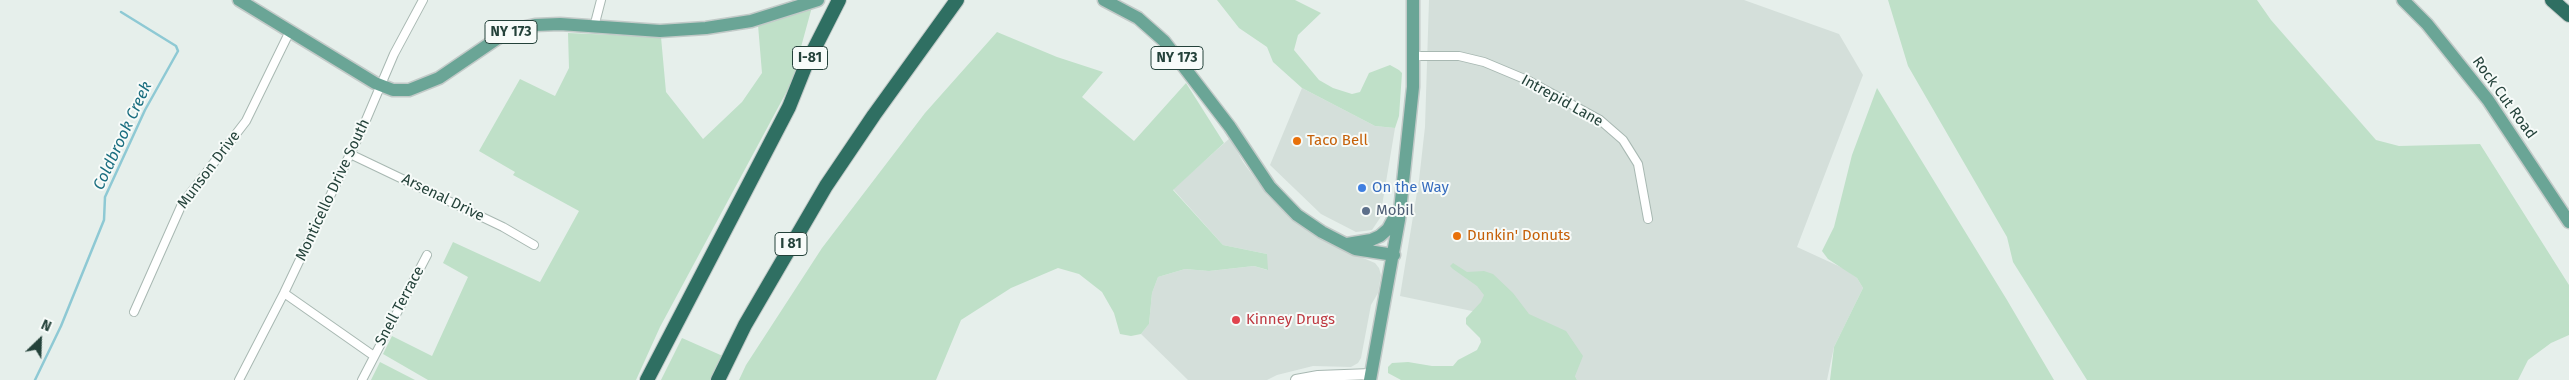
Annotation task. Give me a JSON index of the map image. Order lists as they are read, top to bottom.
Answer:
{
  "streets": {
    "highway": ["I-81", "I 81"],
    "main road": ["NY 173", "Rock Cut Road"],
    "street": [
      "Intrepid Lane",
      "Munson Drive",
      "Monticello Drive South",
      "Arsenal Drive",
      "Snell Terrace"
    ]
  },
  "crossings": [
    ["NY 173", "Munson Drive"],
    ["NY 173", "Monticello Drive South"],
    ["Monticello Drive South", "Arsenal Drive"]
  ],
  "water": ["Coldbrook Creek"],
  "places": [
    "Taco Bell",
    "On the Way",
    "Mobil",
    "Dunkin' Donuts",
    "Kinney Drugs"
  ],
  "north": "top right"
}
